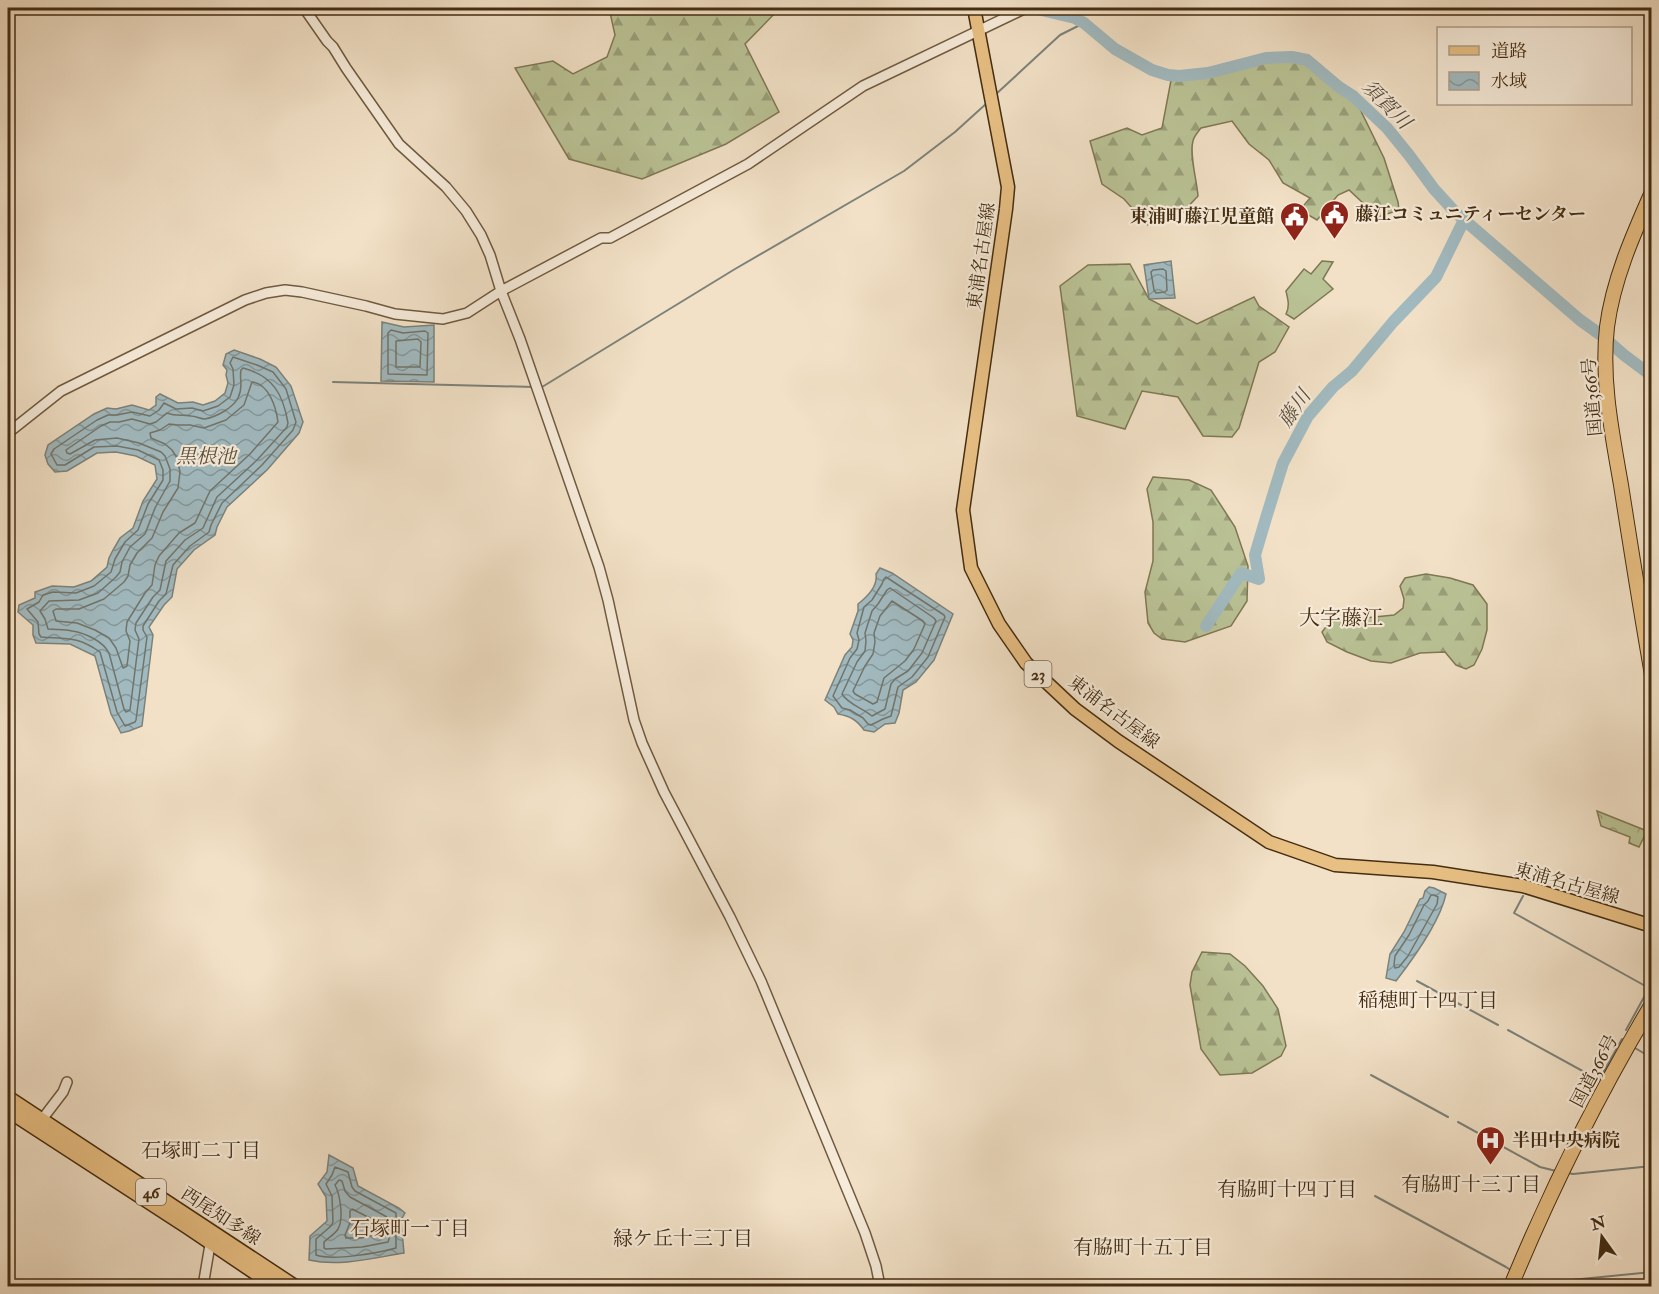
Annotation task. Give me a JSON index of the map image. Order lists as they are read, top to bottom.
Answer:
{
  "streets": {
    "highway": ["国道366号"],
    "main road": [
      "東浦名古屋線",
      "23",
      "46",
      "西尾知多線"
    ]
  },
  "districts": [
    "大字藤江",
    "稲穂町十四丁目",
    "石塚町二丁目",
    "有脇町十三丁目",
    "有脇町十四丁目",
    "石塚町一丁目",
    "緑ケ丘十三丁目",
    "有脇町十五丁目"
  ],
  "water": ["須賀川", "藤川", "黒根池"],
  "places": {
    "public building": ["藤江コミュニティーセンター", "東浦町藤江児童館"],
    "hospital": ["半田中央病院"]
  },
  "legend": ["道路", "水域"],
  "north": "top"
}
